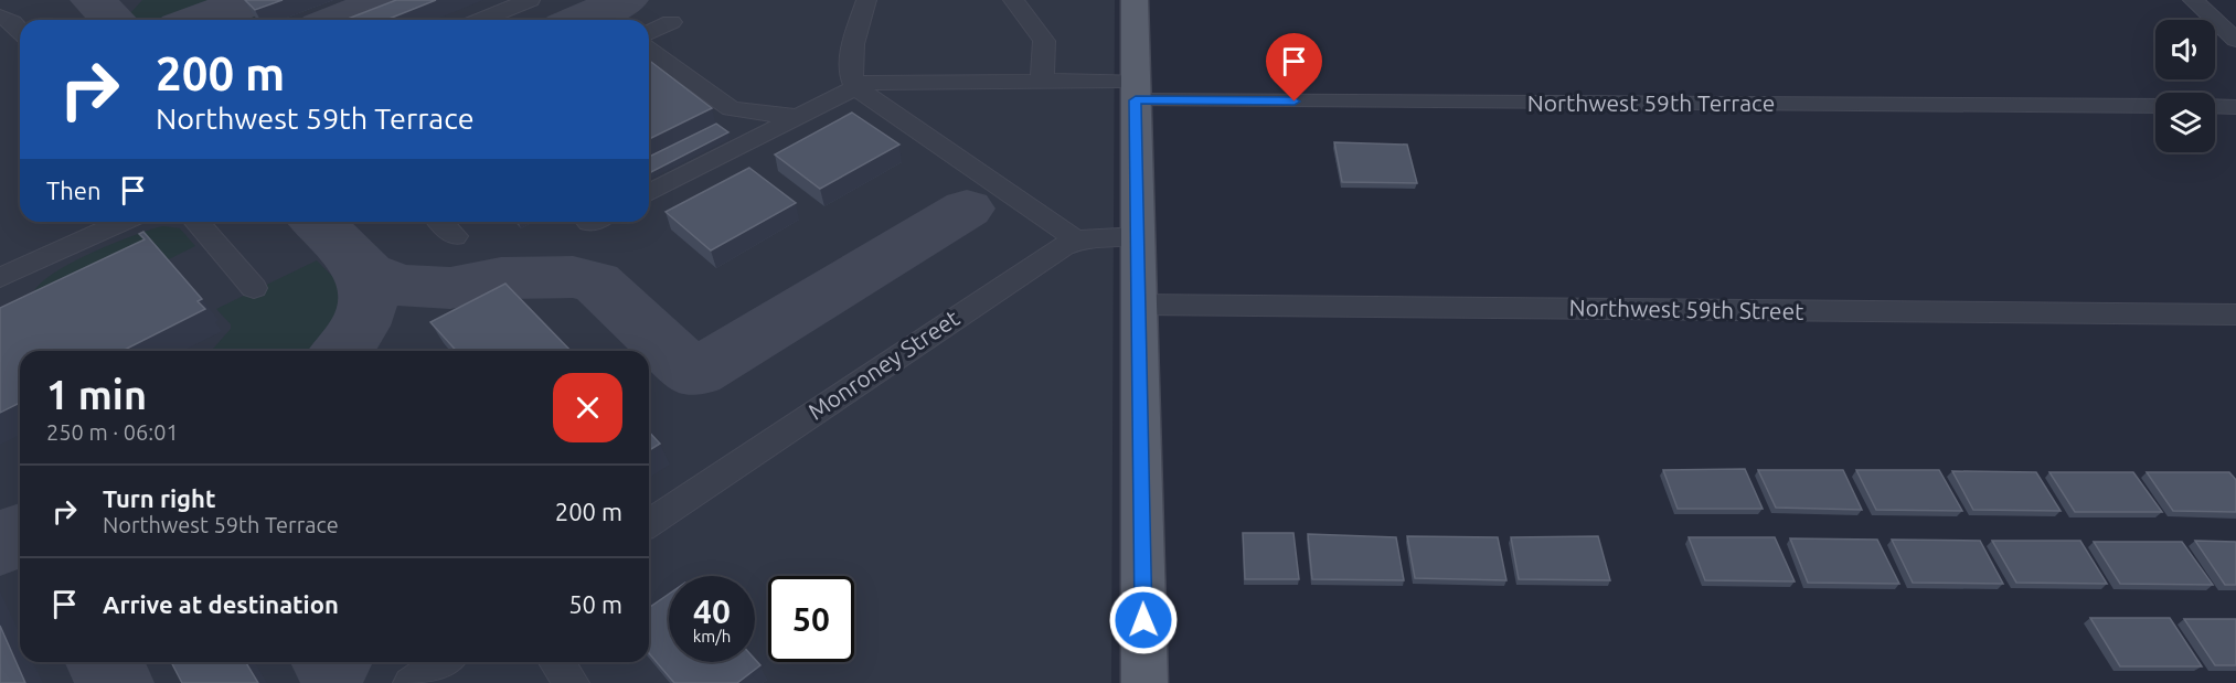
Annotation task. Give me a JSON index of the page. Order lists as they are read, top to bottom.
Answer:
{
  "streets": {
    "street": ["Northwest 59th Terrace", "Northwest 59th Street", "Monroney Street"]
  },
  "page": {
    "turn": ["200 m", "Northwest 59th Terrace"],
    "then": "Then",
    "heading": ["1 min", "250 m · 06:01"],
    "list": [
      {
        "name": "Turn right",
        "note": "Northwest 59th Terrace",
        "value": "200 m"
      },
      {
        "name": "Arrive at destination",
        "value": "50 m"
      }
    ],
    "speed": "40 km/h",
    "limit": "50"
  }
}
